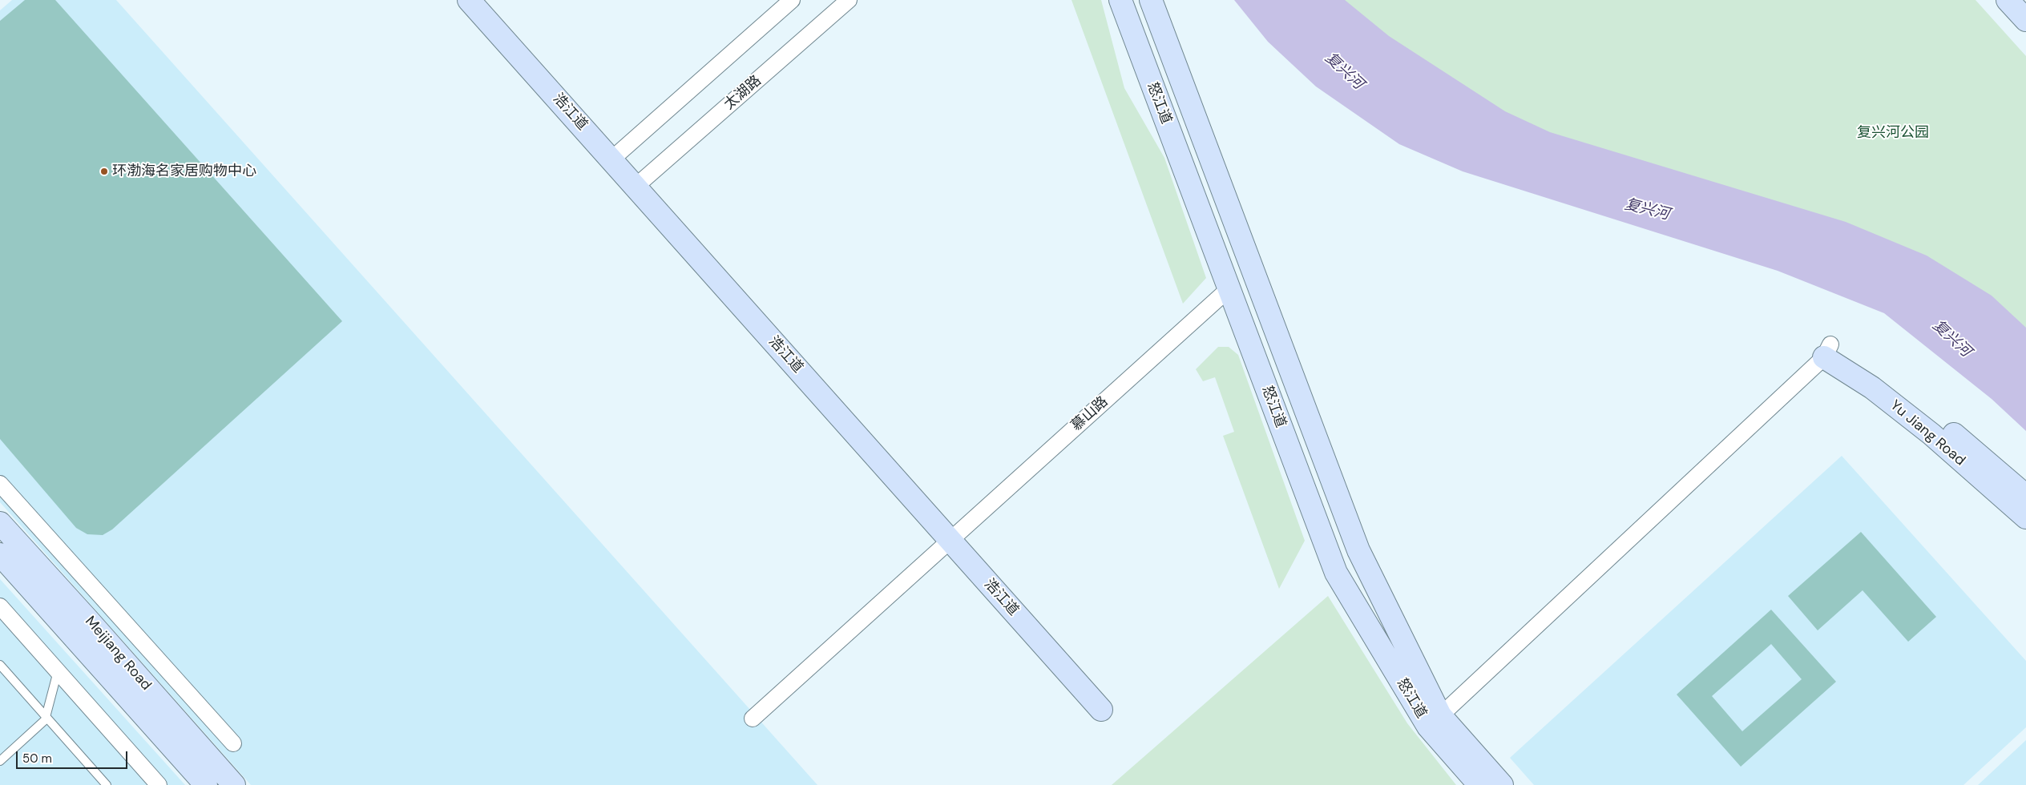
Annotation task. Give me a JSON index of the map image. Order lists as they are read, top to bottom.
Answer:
{
  "streets": {
    "street": [
      "太湖路",
      "怒江道",
      "浩江道",
      "慕山路",
      "Yu Jiang Road",
      "Meijiang Road"
    ]
  },
  "crossings": [
    ["太湖路", "浩江道"],
    ["怒江道", "慕山路"],
    ["浩江道", "慕山路"]
  ],
  "water": ["复兴河"],
  "parks": ["复兴河公园"],
  "places": ["环渤海名家居购物中心"],
  "scale_bar": "50 m"
}
